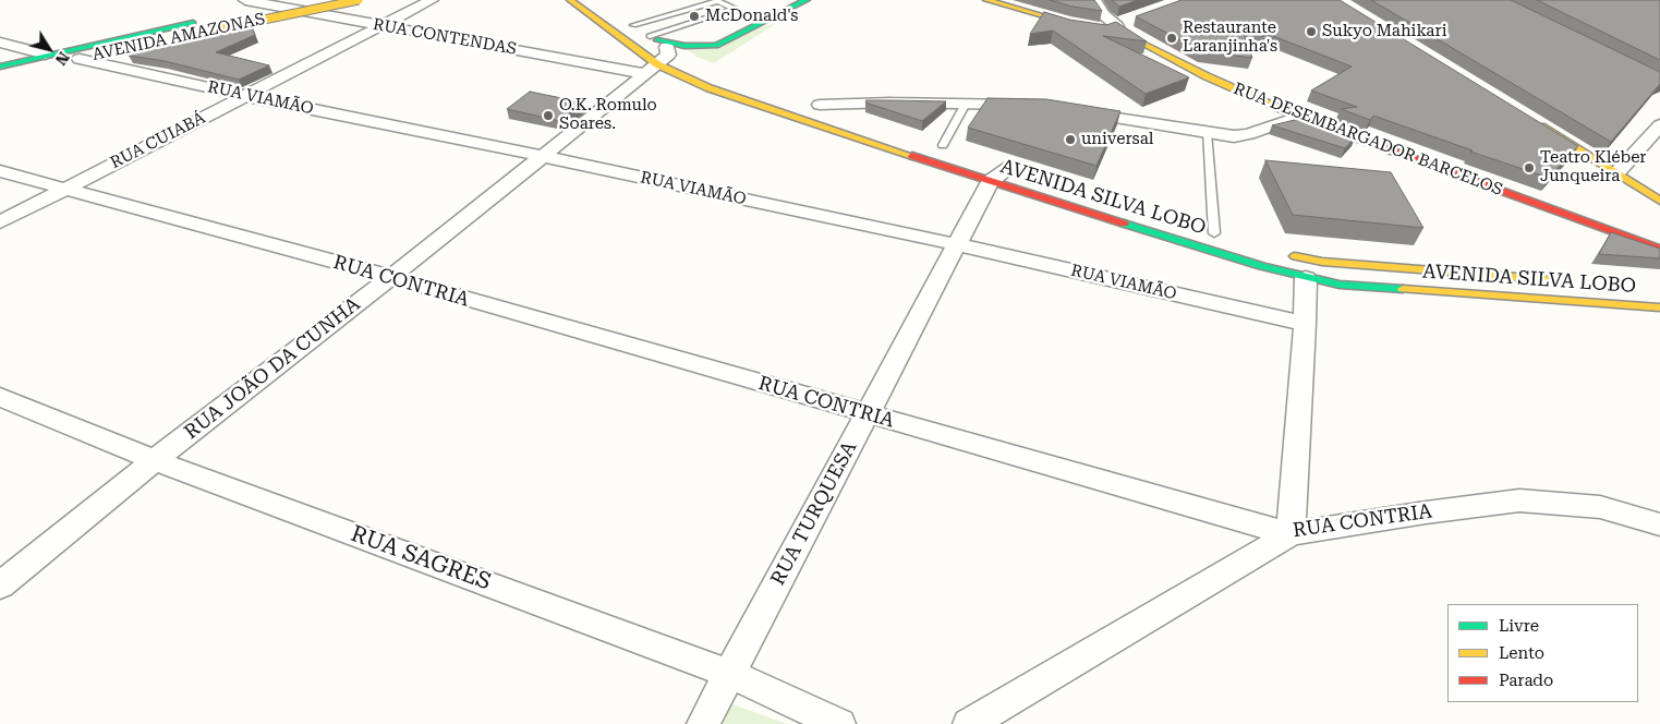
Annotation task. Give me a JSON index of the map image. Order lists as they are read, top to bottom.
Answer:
{
  "streets": {
    "main road": ["AVENIDA AMAZONAS", "RUA DESEMBARGADOR BARCELOS", "AVENIDA SILVA LOBO"],
    "street": [
      "RUA CONTENDAS",
      "RUA VIAMÃO",
      "RUA CUIABÁ",
      "RUA CONTRIA",
      "RUA JOÃO DA CUNHA",
      "RUA TURQUESA",
      "RUA SAGRES"
    ]
  },
  "crossings": [
    ["AVENIDA AMAZONAS", "RUA VIAMÃO"],
    ["RUA CONTENDAS", "RUA CUIABÁ"],
    ["RUA CONTENDAS", "AVENIDA SILVA LOBO"],
    ["RUA CONTENDAS", "RUA JOÃO DA CUNHA"],
    ["RUA VIAMÃO", "RUA CUIABÁ"],
    ["RUA VIAMÃO", "RUA JOÃO DA CUNHA"],
    ["RUA VIAMÃO", "RUA TURQUESA"],
    ["RUA CUIABÁ", "RUA CONTRIA"],
    ["AVENIDA SILVA LOBO", "RUA JOÃO DA CUNHA"],
    ["AVENIDA SILVA LOBO", "RUA TURQUESA"],
    ["RUA CONTRIA", "RUA JOÃO DA CUNHA"],
    ["RUA CONTRIA", "RUA TURQUESA"],
    ["RUA JOÃO DA CUNHA", "RUA SAGRES"],
    ["RUA TURQUESA", "RUA SAGRES"]
  ],
  "places": [
    "McDonald's",
    "Sukyo Mahikari",
    "Restaurante Laranjinha's",
    "O.K. Romulo Soares.",
    "universal",
    "Teatro Kléber Junqueira"
  ],
  "legend": ["Livre", "Lento", "Parado"],
  "north": "bottom right"
}
